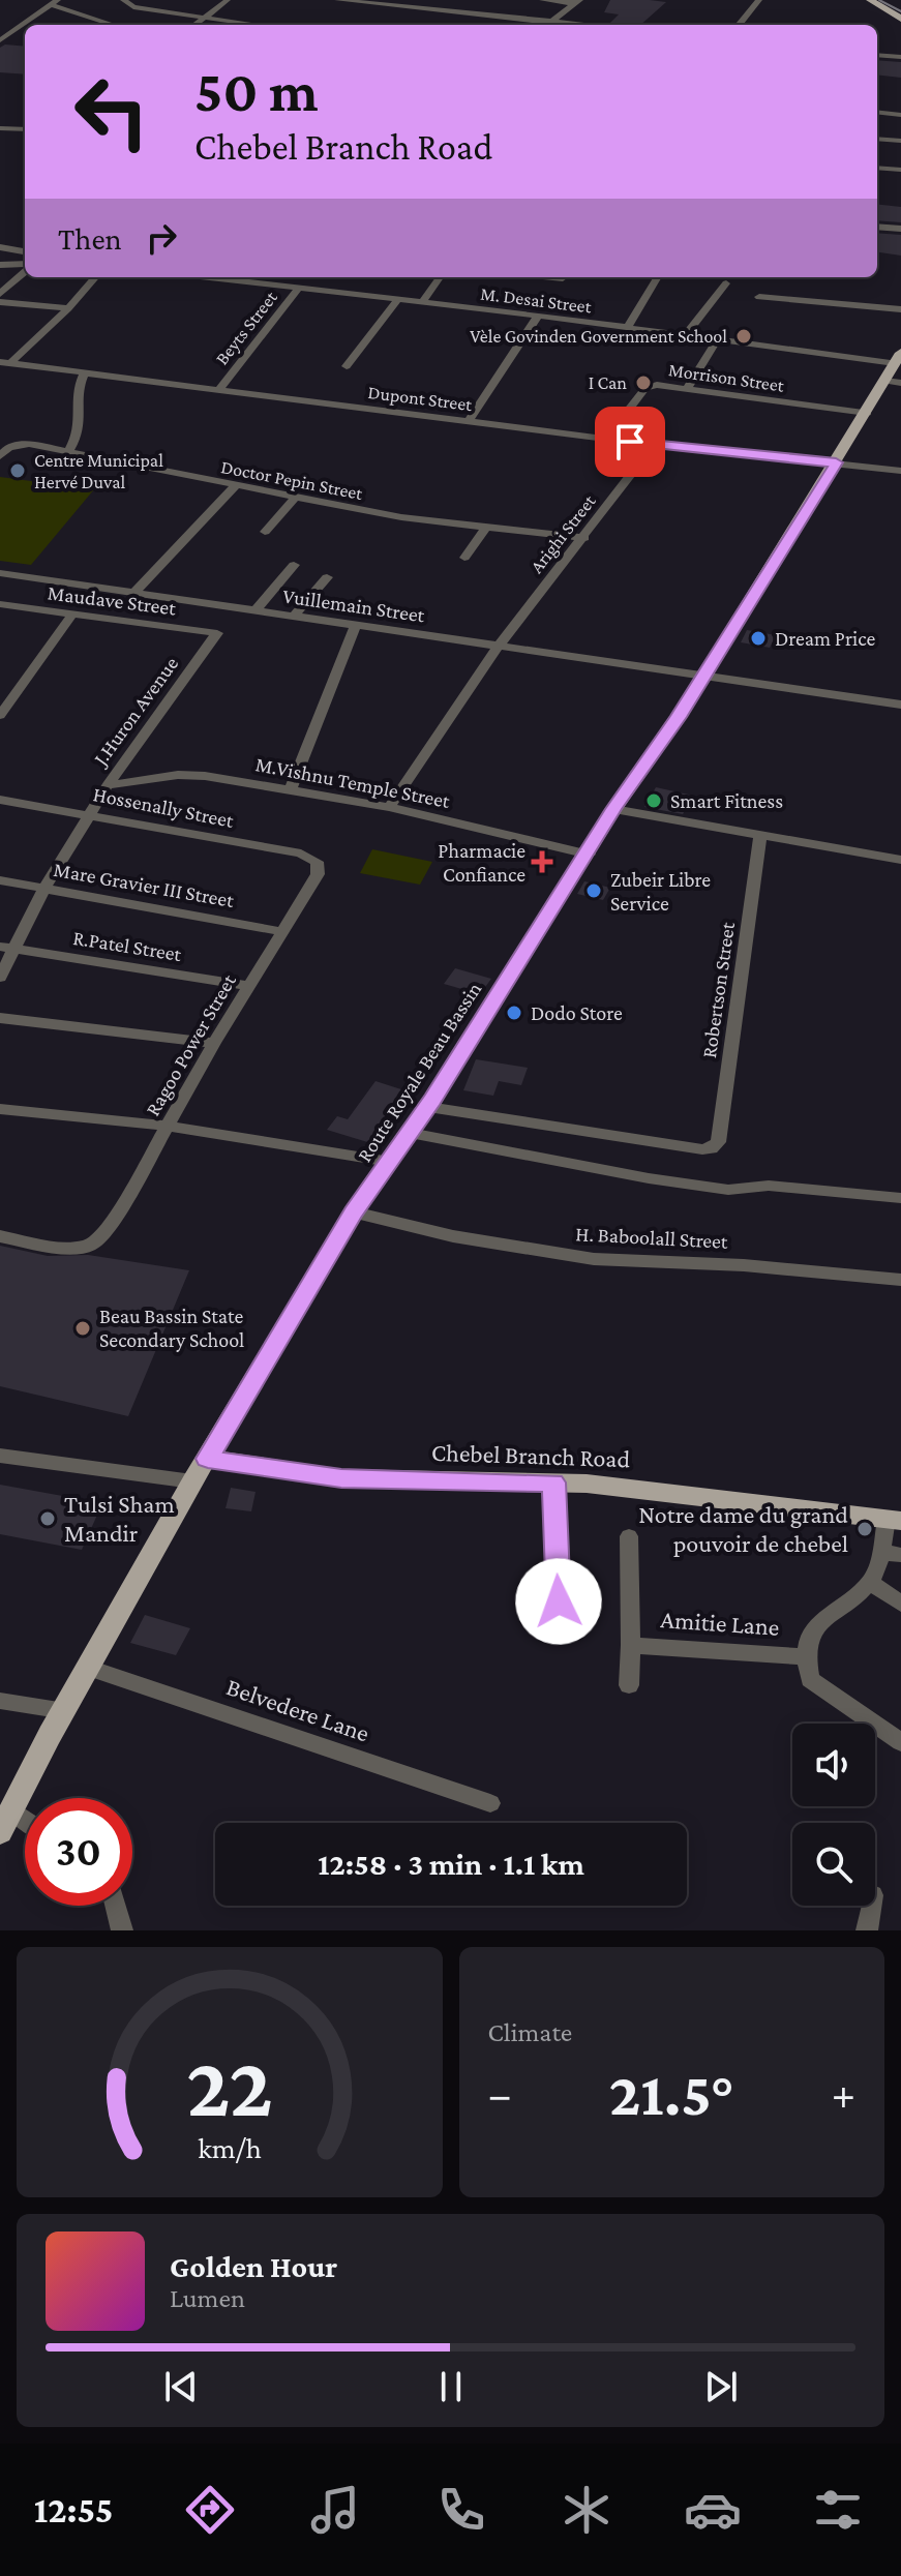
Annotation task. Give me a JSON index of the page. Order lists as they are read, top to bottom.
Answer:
{
  "streets": {
    "main road": ["Route Royale Beau Bassin", "Chebel Branch Road"],
    "street": [
      "M. Desai Street",
      "Beyts Street",
      "Morrison Street",
      "Dupont Street",
      "Doctor Pepin Street",
      "Arighi Street",
      "Maudave Street",
      "Vuillemain Street",
      "J.Huron Avenue",
      "M.Vishnu Temple Street",
      "Hossenally Street",
      "Mare Gravier III Street",
      "R.Patel Street",
      "Robertson Street",
      "Ragoo Power Street",
      "H. Baboolall Street",
      "Amitie Lane",
      "Belvedere Lane"
    ]
  },
  "crossings": [
    ["M. Desai Street", "Beyts Street"],
    ["M. Desai Street", "Route Royale Beau Bassin"],
    ["Beyts Street", "Dupont Street"],
    ["Morrison Street", "Dupont Street"],
    ["Morrison Street", "Route Royale Beau Bassin"],
    ["Dupont Street", "Arighi Street"],
    ["Dupont Street", "Route Royale Beau Bassin"],
    ["Doctor Pepin Street", "Arighi Street"],
    ["Arighi Street", "Vuillemain Street"],
    ["Arighi Street", "M.Vishnu Temple Street"],
    ["Maudave Street", "J.Huron Avenue"],
    ["Vuillemain Street", "Route Royale Beau Bassin"],
    ["J.Huron Avenue", "M.Vishnu Temple Street"],
    ["J.Huron Avenue", "Hossenally Street"],
    ["J.Huron Avenue", "Mare Gravier III Street"],
    ["J.Huron Avenue", "R.Patel Street"],
    ["M.Vishnu Temple Street", "Route Royale Beau Bassin"],
    ["Hossenally Street", "Ragoo Power Street"],
    ["Mare Gravier III Street", "Ragoo Power Street"],
    ["R.Patel Street", "Ragoo Power Street"],
    ["Robertson Street", "Route Royale Beau Bassin"],
    ["Route Royale Beau Bassin", "H. Baboolall Street"],
    ["Route Royale Beau Bassin", "Chebel Branch Road"],
    ["Route Royale Beau Bassin", "Belvedere Lane"]
  ],
  "places": {
    "other": [
      "Vèle Govinden Government School",
      "I Can",
      "Centre Municipal Hervé Duval",
      "Dream Price",
      "Smart Fitness",
      "Zubeir Libre Service",
      "Dodo Store",
      "Beau Bassin State Secondary School",
      "Tulsi Sham Mandir",
      "Notre dame du grand pouvoir de chebel"
    ],
    "health": ["Pharmacie Confiance"]
  },
  "page": {
    "turn": ["50 m", "Chebel Branch Road"],
    "then": "Then",
    "limit": "30",
    "trip": "12:58 · 3 min · 1.1 km",
    "tile": "Climate",
    "heat": ["−", "21.5°", "+"],
    "song": ["Golden Hour", "Lumen"],
    "tabs": "12:55",
    "gauge": ["22", "km/h"]
  }
}
